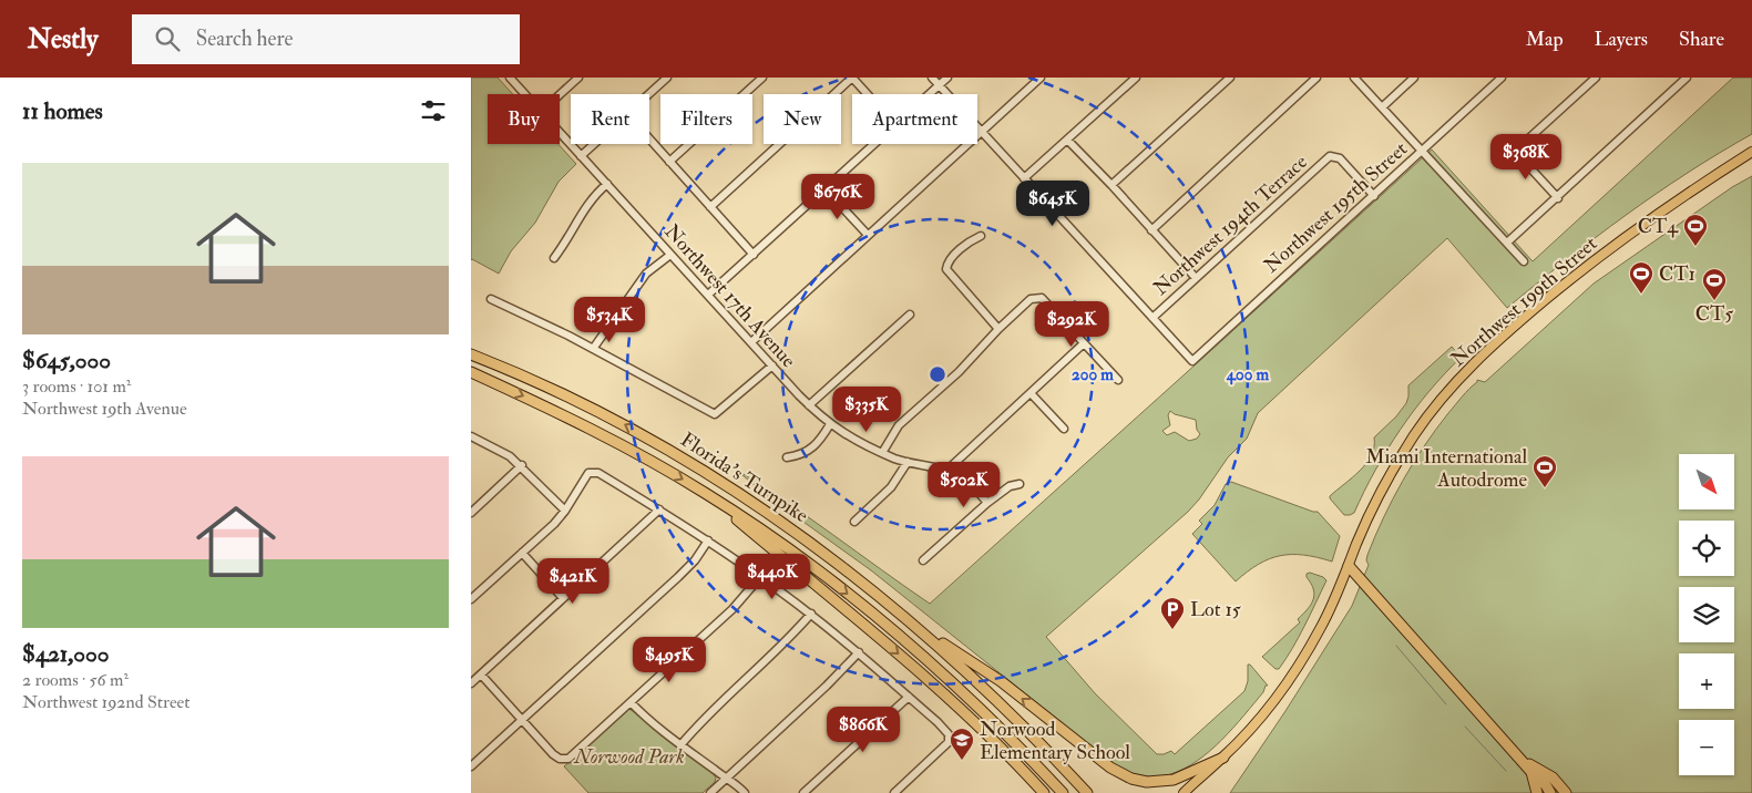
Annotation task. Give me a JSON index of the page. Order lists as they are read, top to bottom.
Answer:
{
  "streets": {
    "highway": ["Florida's Turnpike"],
    "main road": ["Northwest 199th Street"],
    "street": ["Northwest 195th Street", "Northwest 194th Terrace", "Northwest 17th Avenue"]
  },
  "crossings": [
    ["Northwest 195th Street", "Northwest 194th Terrace"]
  ],
  "parks": ["Norwood Park"],
  "places": {
    "sports": [
      "CT4",
      "CT1",
      "CT5",
      "Miami International Autodrome"
    ],
    "parking": ["Lot 15"],
    "school or university": ["Norwood Elementary School"]
  },
  "north": "bottom right",
  "page": {
    "header": "Nestly",
    "search": "Search here",
    "nav": ["Map", "Layers", "Share"],
    "heading": "11 homes",
    "chip": [
      "Buy",
      "Rent",
      "Filters",
      "New",
      "Apartment"
    ],
    "price": [
      "$368K",
      "$676K",
      "$645K",
      "$534K",
      "$292K",
      "$335K",
      "$502K",
      "$440K",
      "$421K",
      "$495K",
      "$866K"
    ],
    "list": [
      {
        "name": "$645,000",
        "note": "3 rooms · 101 m² · Northwest 19th Avenue"
      },
      {
        "name": "$421,000",
        "note": "2 rooms · 56 m² · Northwest 192nd Street"
      }
    ],
    "map_buttons": ["+", "−"]
  },
  "rings": ["200 m", "400 m"]
}
